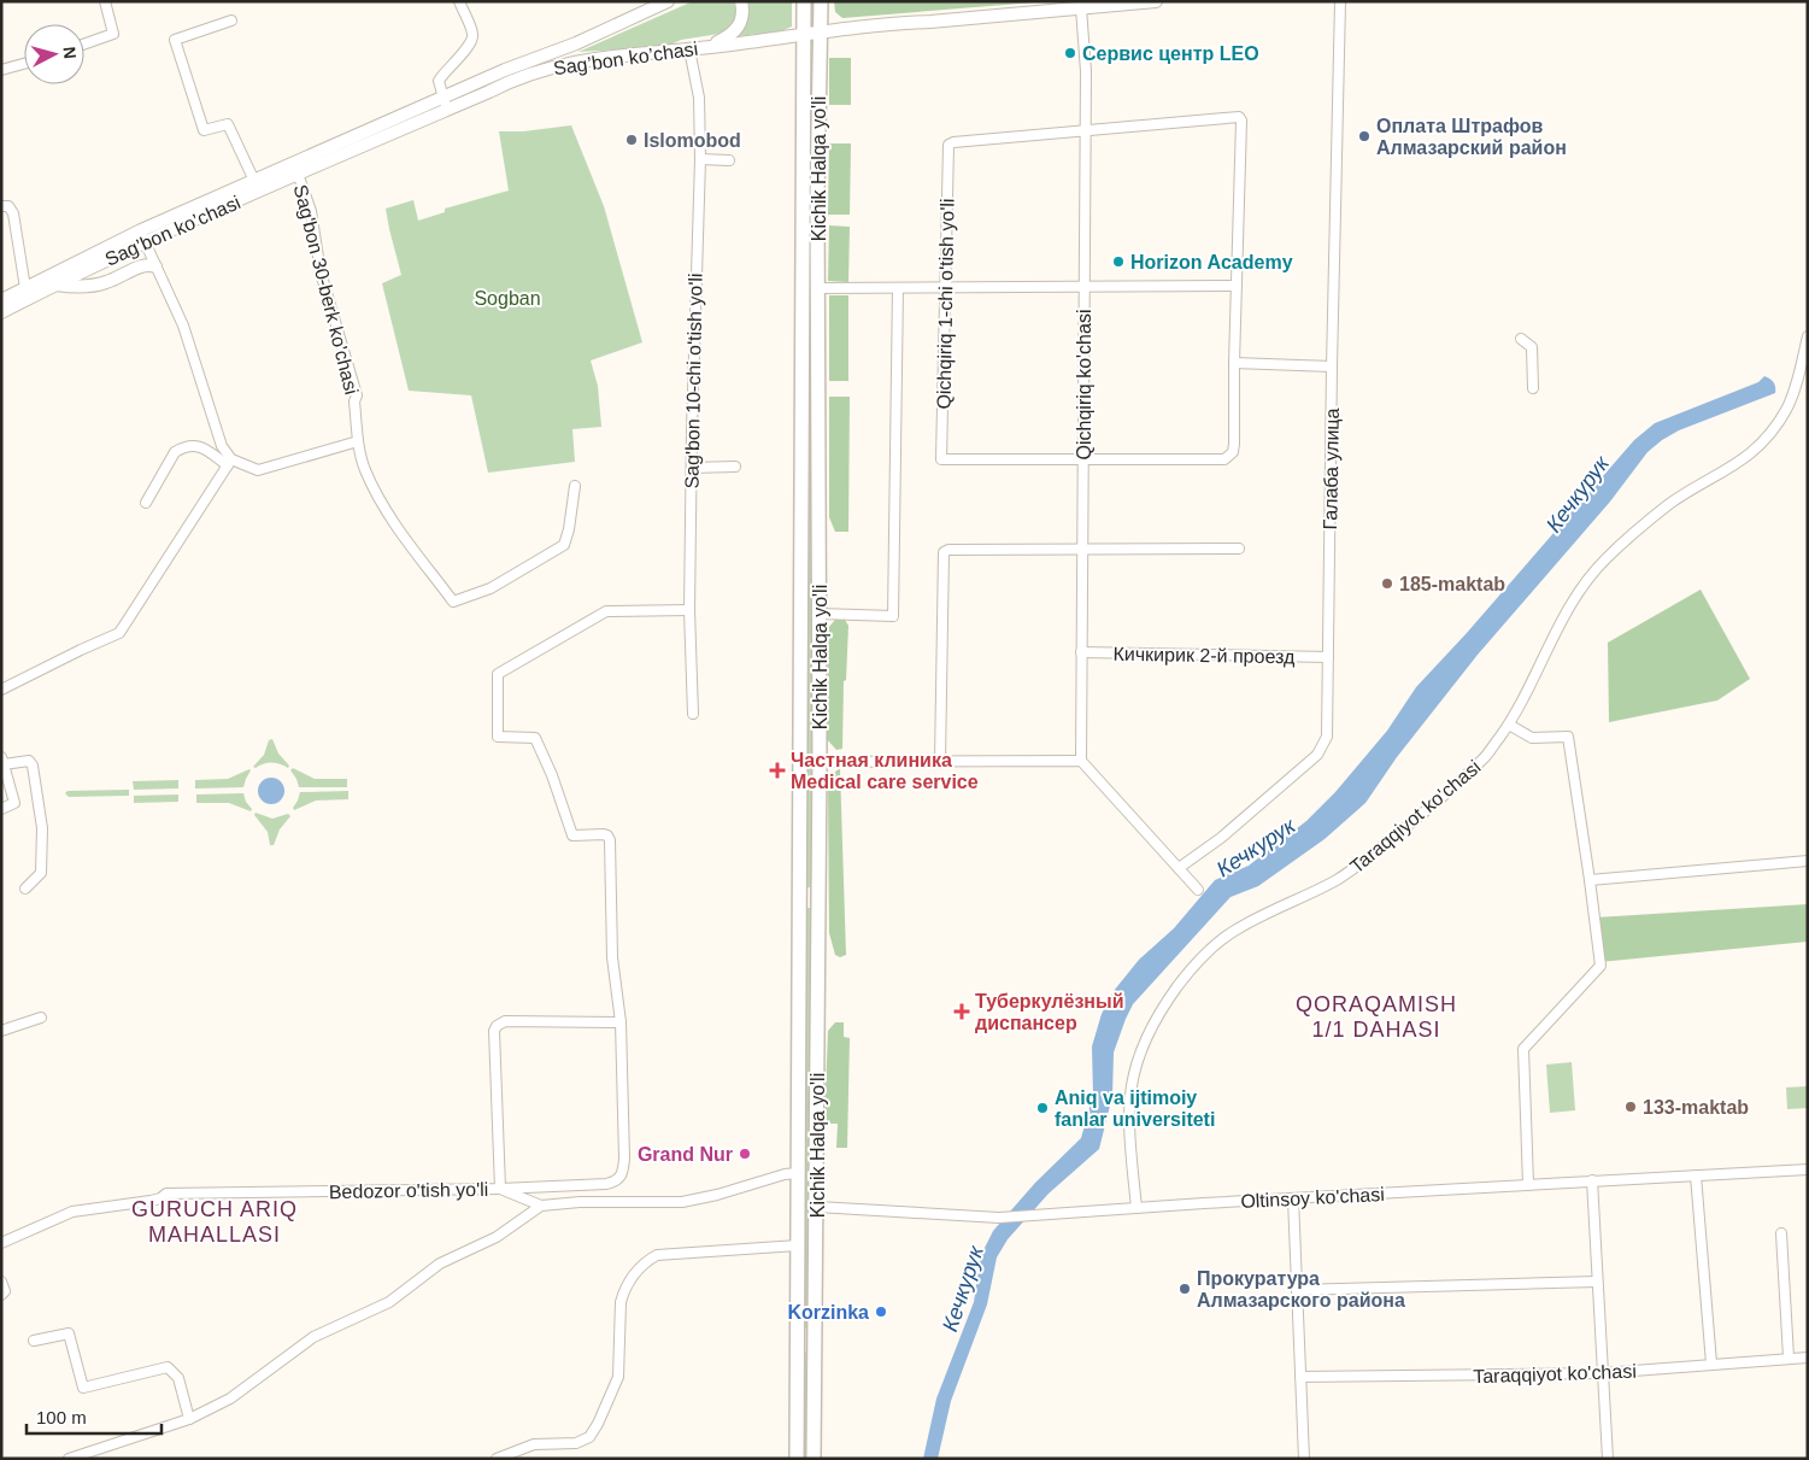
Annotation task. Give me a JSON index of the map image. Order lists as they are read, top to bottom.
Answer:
{
  "streets": {
    "highway": ["Kichik Halqa yo'li"],
    "main road": ["Sag’bon ko’chasi"],
    "street": [
      "Sag'bon 30-berk ko'chasi",
      "Qichqiriq 1-chi o'tish yo'li",
      "Sag'bon 10-chi o'tish yo'li",
      "Qichqiriq ko'chasi",
      "Галаба улица",
      "Кичкирик 2-й проезд",
      "Taraqqiyot ko'chasi",
      "Bedozor o'tish yo'li",
      "Oltinsoy ko'chasi"
    ]
  },
  "crossings": [
    ["Sag’bon ko’chasi", "Kichik Halqa yo'li"],
    ["Sag’bon ko’chasi", "Sag'bon 30-berk ko'chasi"],
    ["Sag’bon ko’chasi", "Sag'bon 10-chi o'tish yo'li"],
    ["Sag’bon ko’chasi", "Qichqiriq ko'chasi"],
    ["Kichik Halqa yo'li", "Oltinsoy ko'chasi"],
    ["Qichqiriq 1-chi o'tish yo'li", "Qichqiriq ko'chasi"],
    ["Qichqiriq ko'chasi", "Кичкирик 2-й проезд"],
    ["Галаба улица", "Кичкирик 2-й проезд"],
    ["Taraqqiyot ko'chasi", "Oltinsoy ko'chasi"]
  ],
  "districts": ["QORAQAMISH 1/1 DAHASI", "GURUCH ARIQ MAHALLASI"],
  "water": ["Кечкурук"],
  "parks": ["Sogban"],
  "places": {
    "other": [
      "Сервис центр LEO",
      "Оплата Штрафов Aлмазарский район",
      "Islomobod",
      "Horizon Academy",
      "185-maktab",
      "133-maktab",
      "Aniq va ijtimoiy fanlar universiteti",
      "Grand Nur",
      "Прокуратура Алмазарского района",
      "Korzinka"
    ],
    "health": ["Частная клиника Medical care service", "Туберкулёзный диспансер"]
  },
  "scale_bar": "100 m",
  "north": "right"
}
